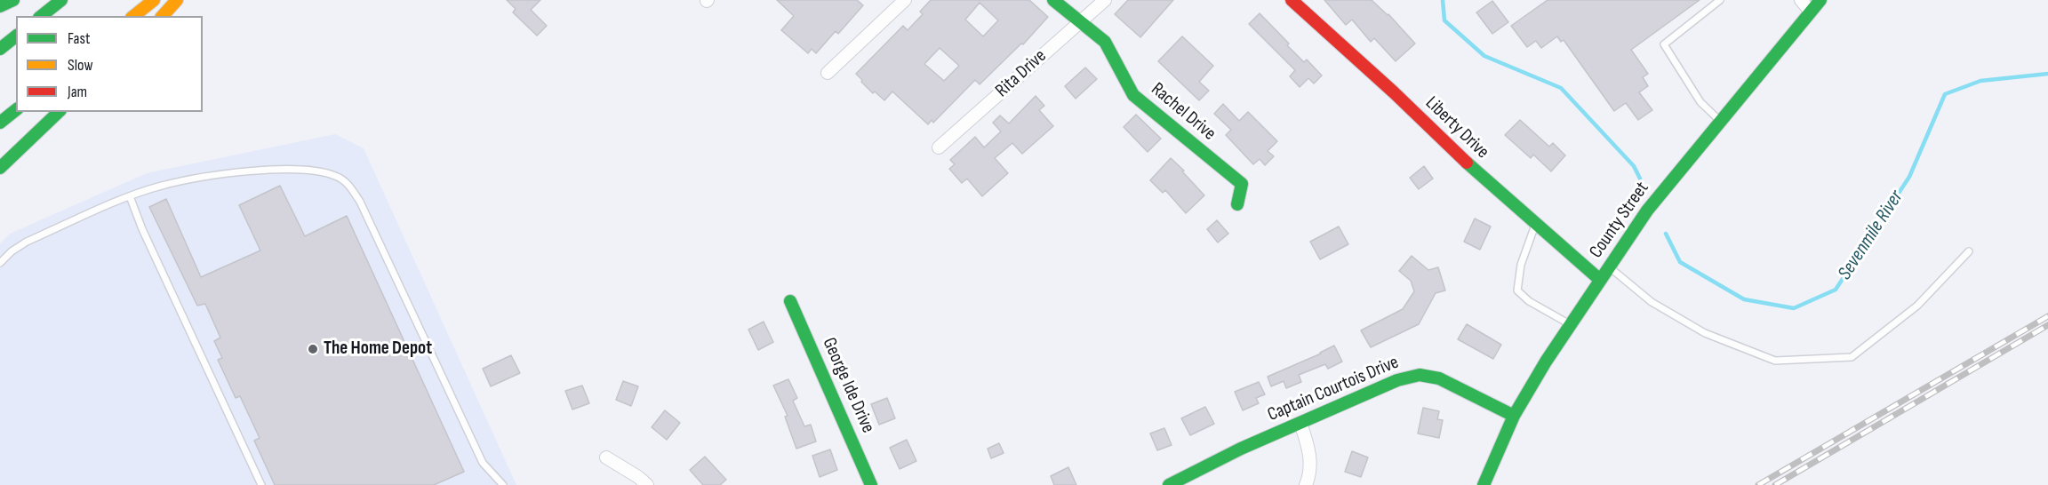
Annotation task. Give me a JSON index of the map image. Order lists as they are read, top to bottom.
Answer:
{
  "streets": {
    "main road": [
      "Rachel Drive",
      "Liberty Drive",
      "County Street",
      "George Ide Drive",
      "Captain Courtois Drive"
    ],
    "street": ["Rita Drive"]
  },
  "crossings": [
    ["Rita Drive", "Rachel Drive"],
    ["Liberty Drive", "County Street"],
    ["County Street", "Captain Courtois Drive"]
  ],
  "water": ["Sevenmile River"],
  "places": ["The Home Depot"],
  "legend": ["Fast", "Slow", "Jam"]
}
